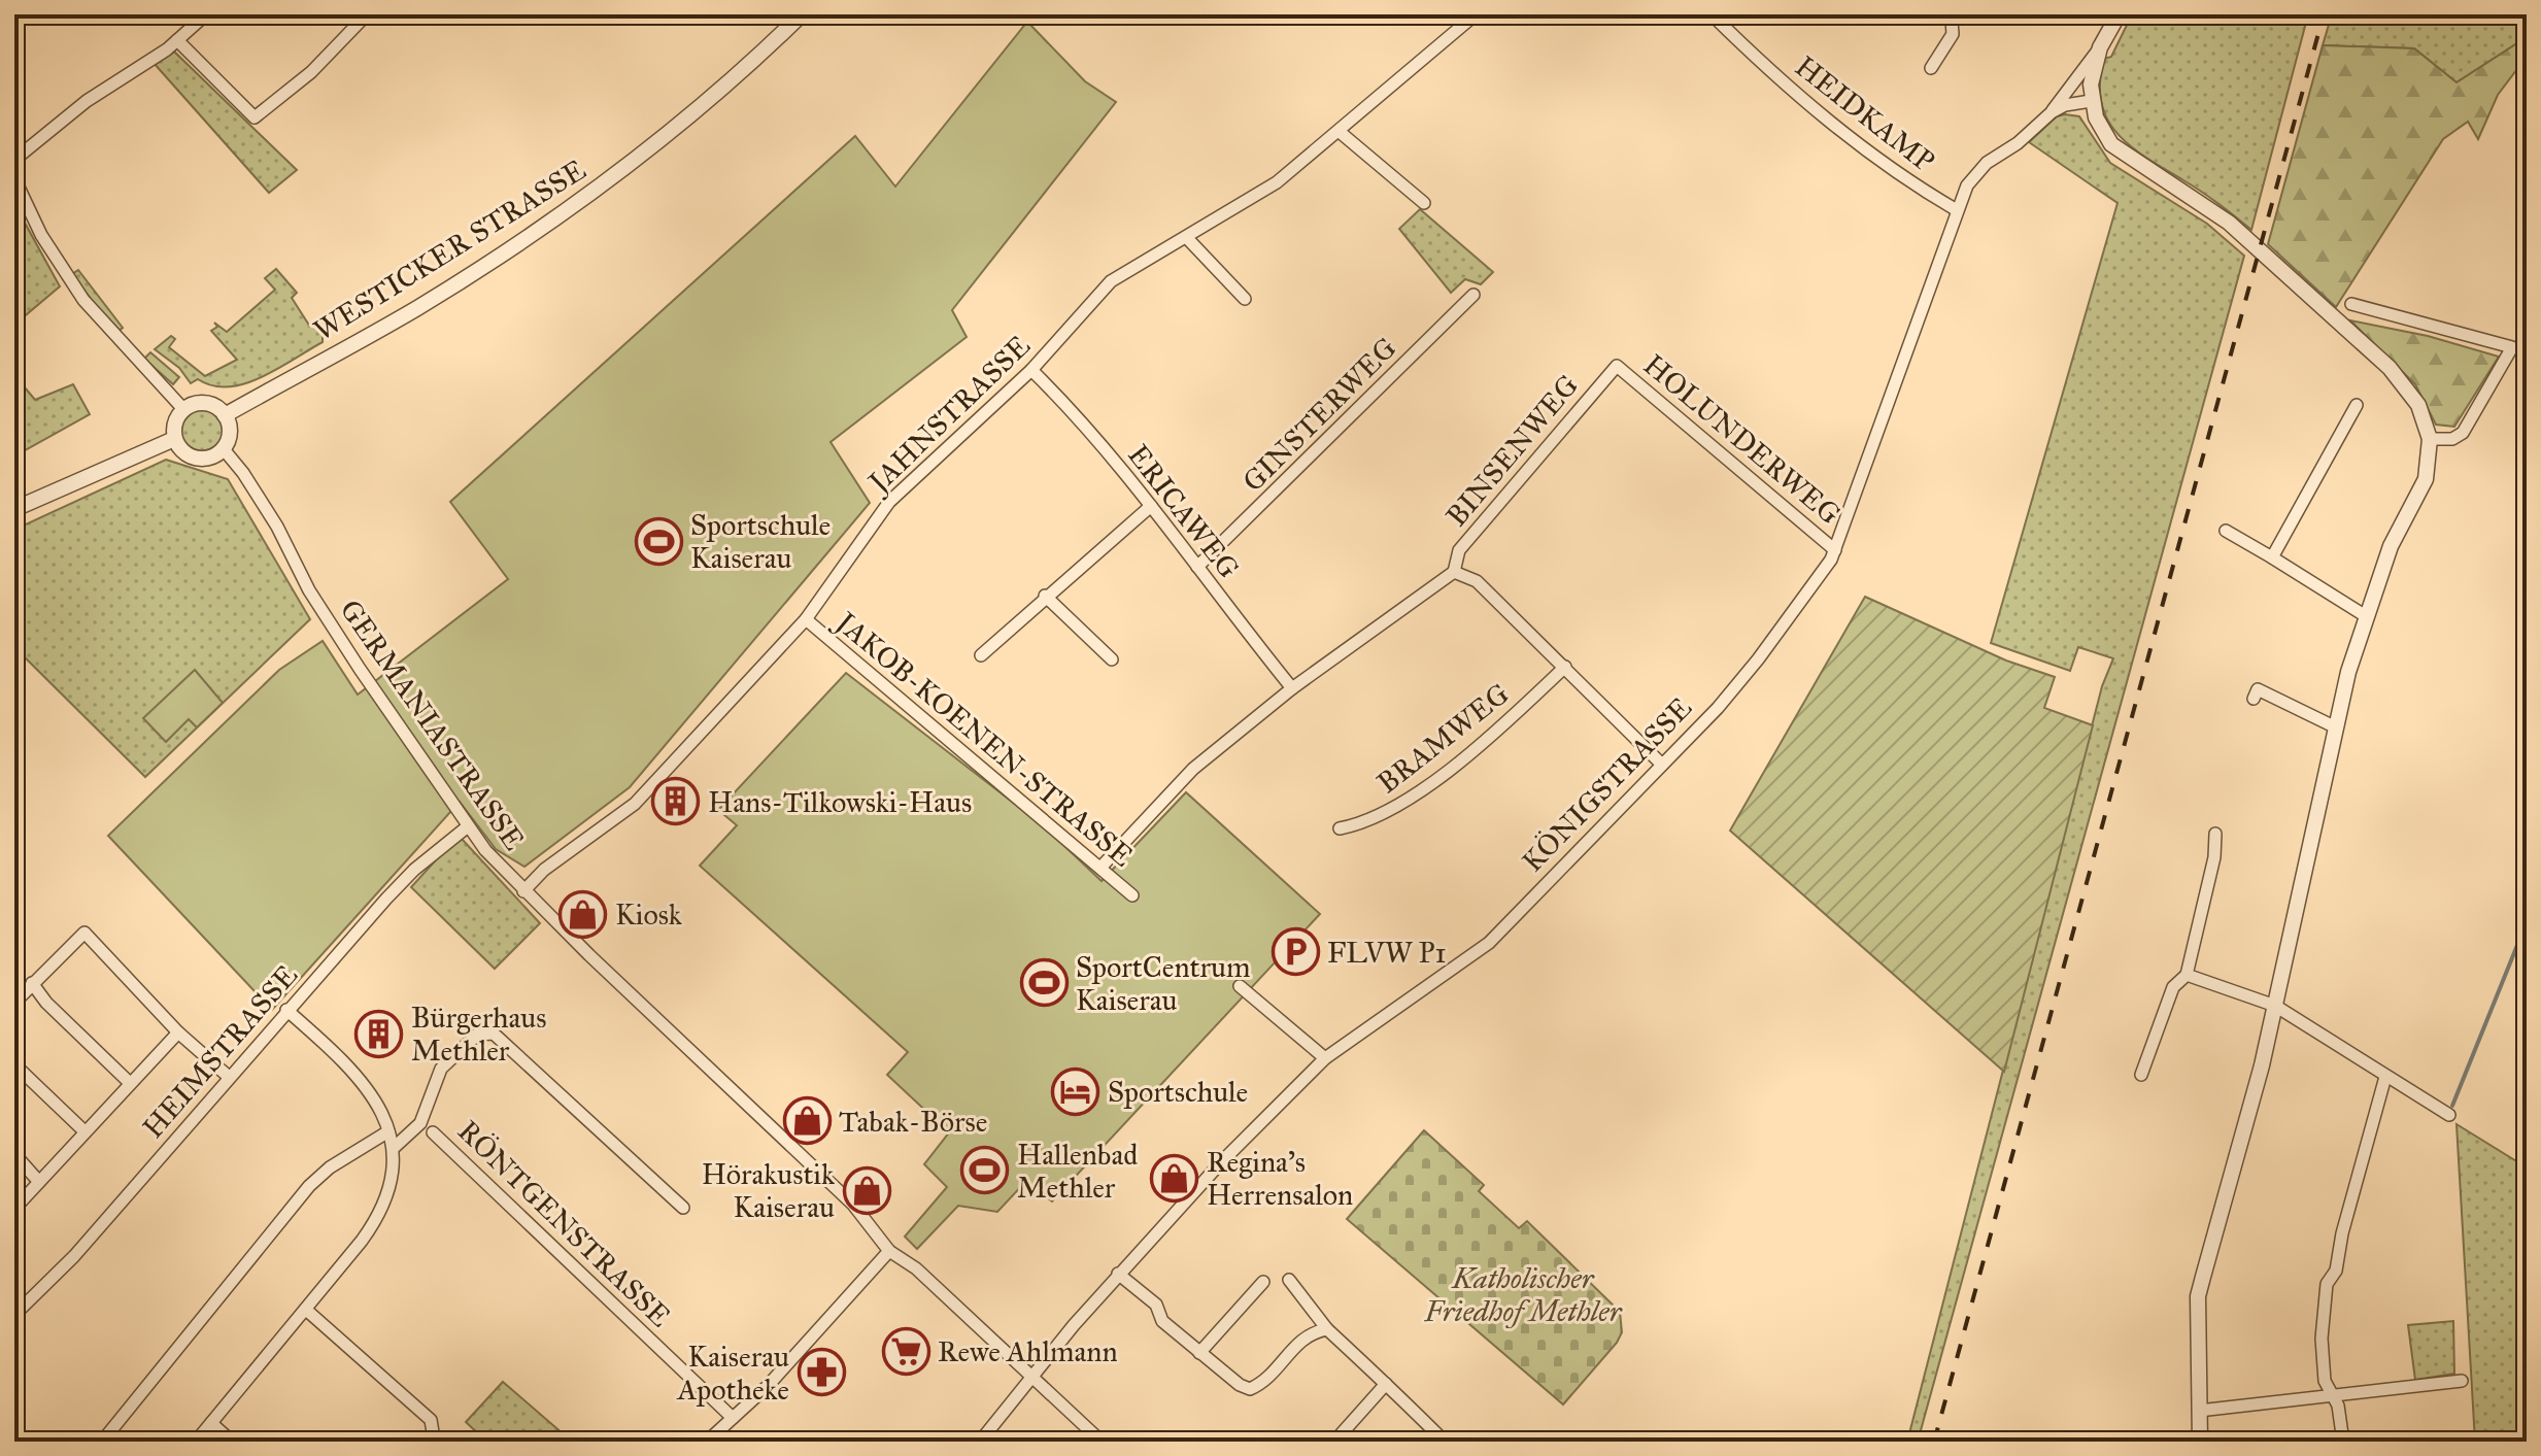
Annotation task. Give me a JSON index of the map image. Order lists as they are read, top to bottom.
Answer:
{
  "streets": {
    "street": [
      "HEIDKAMP",
      "WESTICKER STRASSE",
      "JAHNSTRASSE",
      "GINSTERWEG",
      "HOLUNDERWEG",
      "BINSENWEG",
      "ERICAWEG",
      "GERMANIASTRASSE",
      "BRAMWEG",
      "JAKOB-KOENEN-STRASSE",
      "KÖNIGSTRASSE",
      "HEIMSTRASSE",
      "RÖNTGENSTRASSE"
    ]
  },
  "crossings": [
    ["HEIDKAMP", "KÖNIGSTRASSE"],
    ["WESTICKER STRASSE", "GERMANIASTRASSE"],
    ["JAHNSTRASSE", "ERICAWEG"],
    ["JAHNSTRASSE", "GERMANIASTRASSE"],
    ["JAHNSTRASSE", "JAKOB-KOENEN-STRASSE"],
    ["GINSTERWEG", "ERICAWEG"],
    ["HOLUNDERWEG", "BINSENWEG"],
    ["HOLUNDERWEG", "KÖNIGSTRASSE"],
    ["GERMANIASTRASSE", "KÖNIGSTRASSE"],
    ["GERMANIASTRASSE", "HEIMSTRASSE"]
  ],
  "parks": ["Katholischer Friedhof Methler"],
  "places": {
    "sports": ["Sportschule Kaiserau", "SportCentrum Kaiserau", "Hallenbad Methler"],
    "building": ["Hans-Tilkowski-Haus", "Bürgerhaus Methler"],
    "shop": [
      "Kiosk",
      "Tabak-Börse",
      "Regina’s Herrensalon",
      "Hörakustik Kaiserau"
    ],
    "parking": ["FLVW P1"],
    "hotel": ["Sportschule"],
    "supermarket": ["Rewe Ahlmann"],
    "pharmacy": ["Kaiserau Apotheke"]
  }
}
